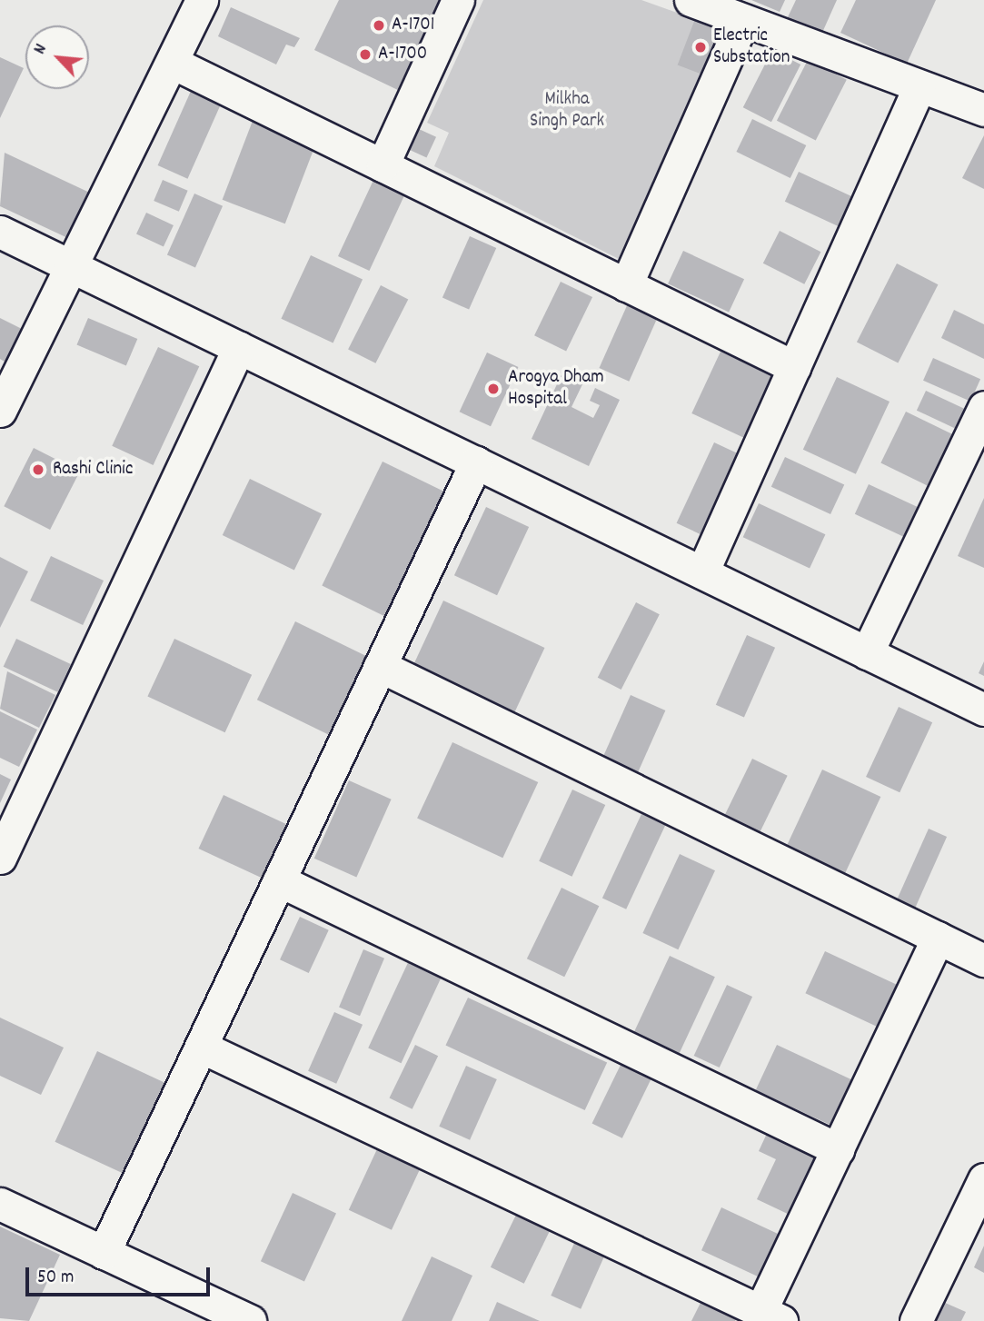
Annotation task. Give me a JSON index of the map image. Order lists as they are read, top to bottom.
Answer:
{
  "parks": ["Milkha Singh Park"],
  "places": [
    "A-1701",
    "Electric Substation",
    "A-1700",
    "Arogya Dham Hospital",
    "Rashi Clinic"
  ],
  "scale_bar": "50 m",
  "north": "top left"
}
